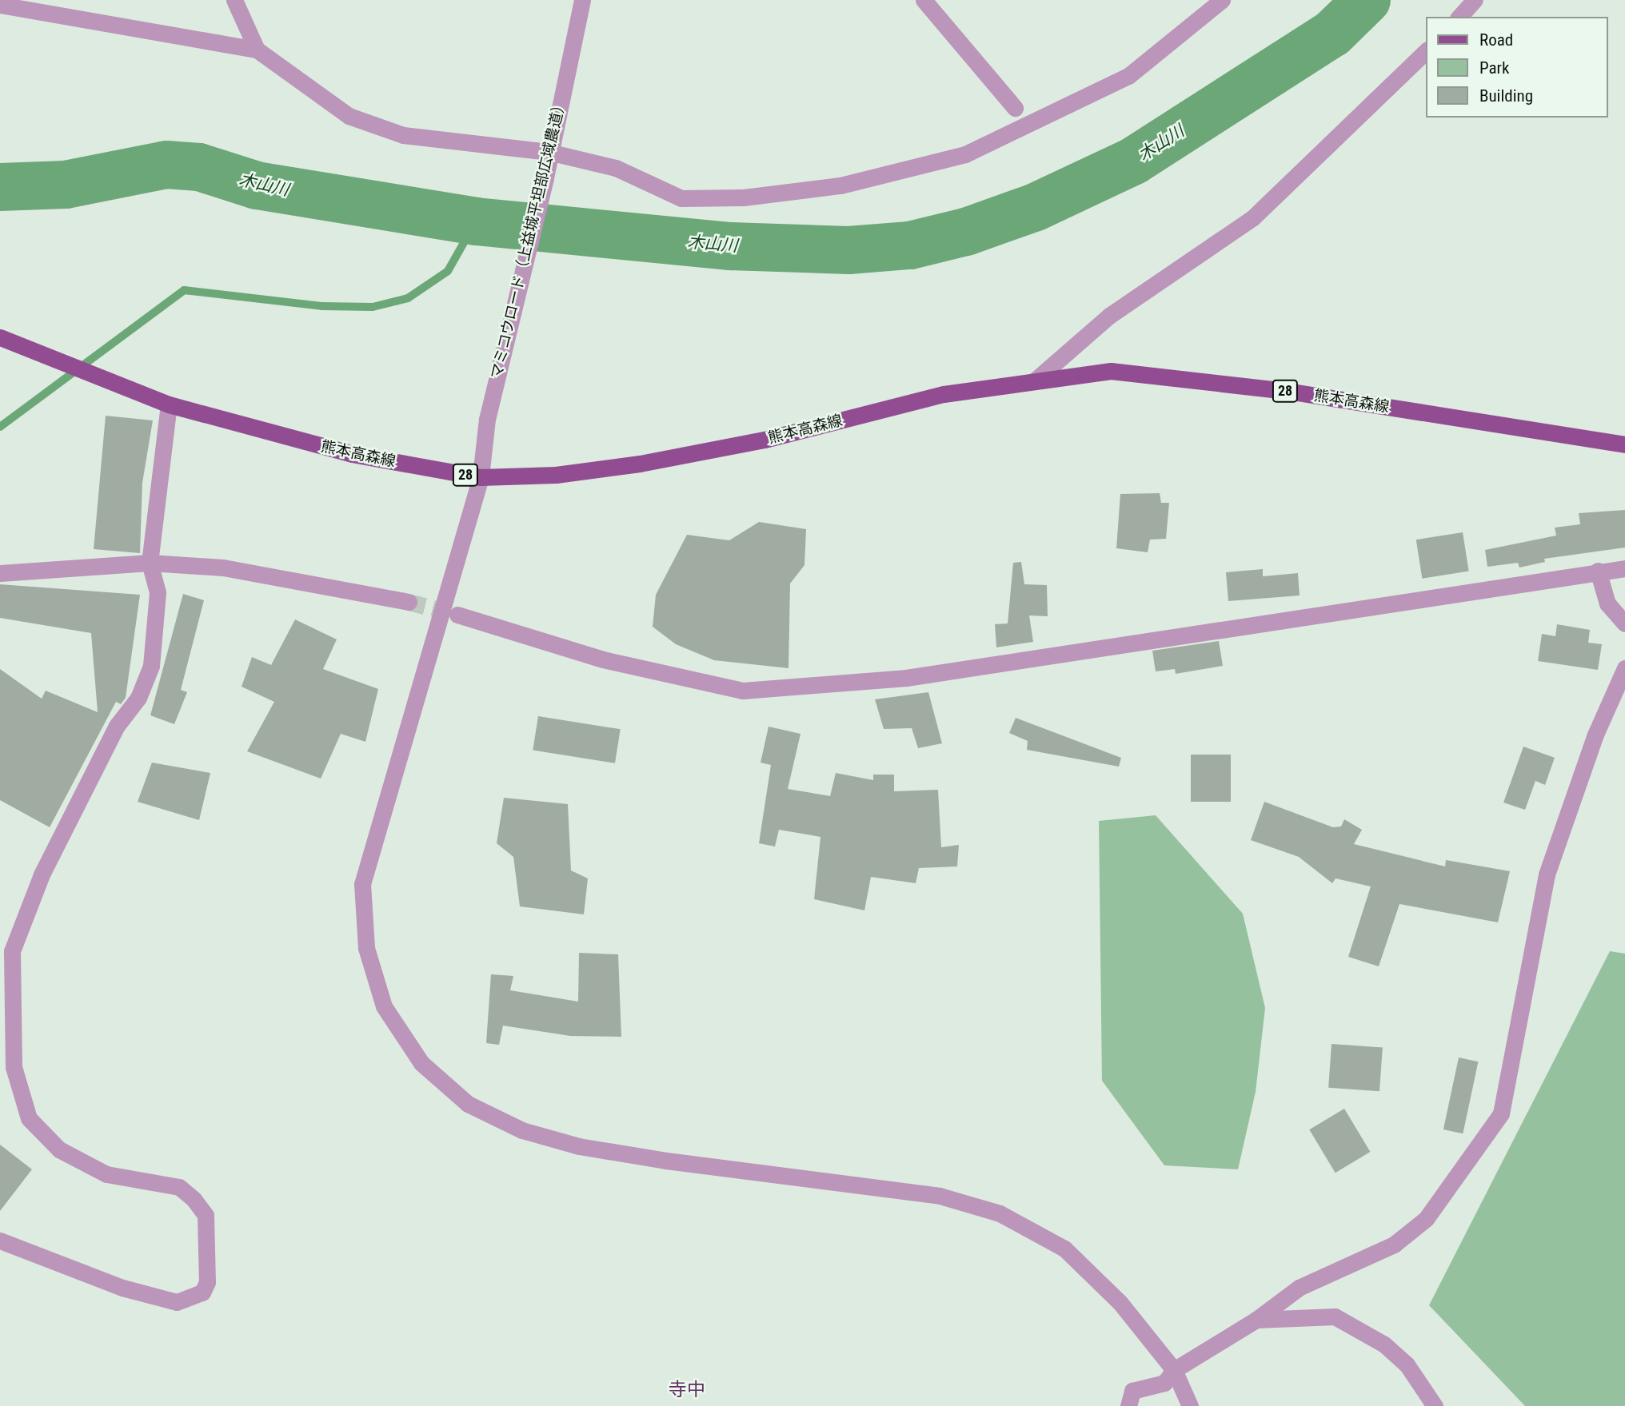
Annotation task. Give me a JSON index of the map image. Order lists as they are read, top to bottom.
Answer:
{
  "streets": {
    "main road": ["28", "熊本高森線"],
    "street": ["マミコウロード（上益城平坦部広域農道）"]
  },
  "crossings": [
    ["マミコウロード（上益城平坦部広域農道）", "熊本高森線"]
  ],
  "districts": ["寺中"],
  "water": ["木山川"],
  "legend": ["Road", "Park", "Building"]
}
